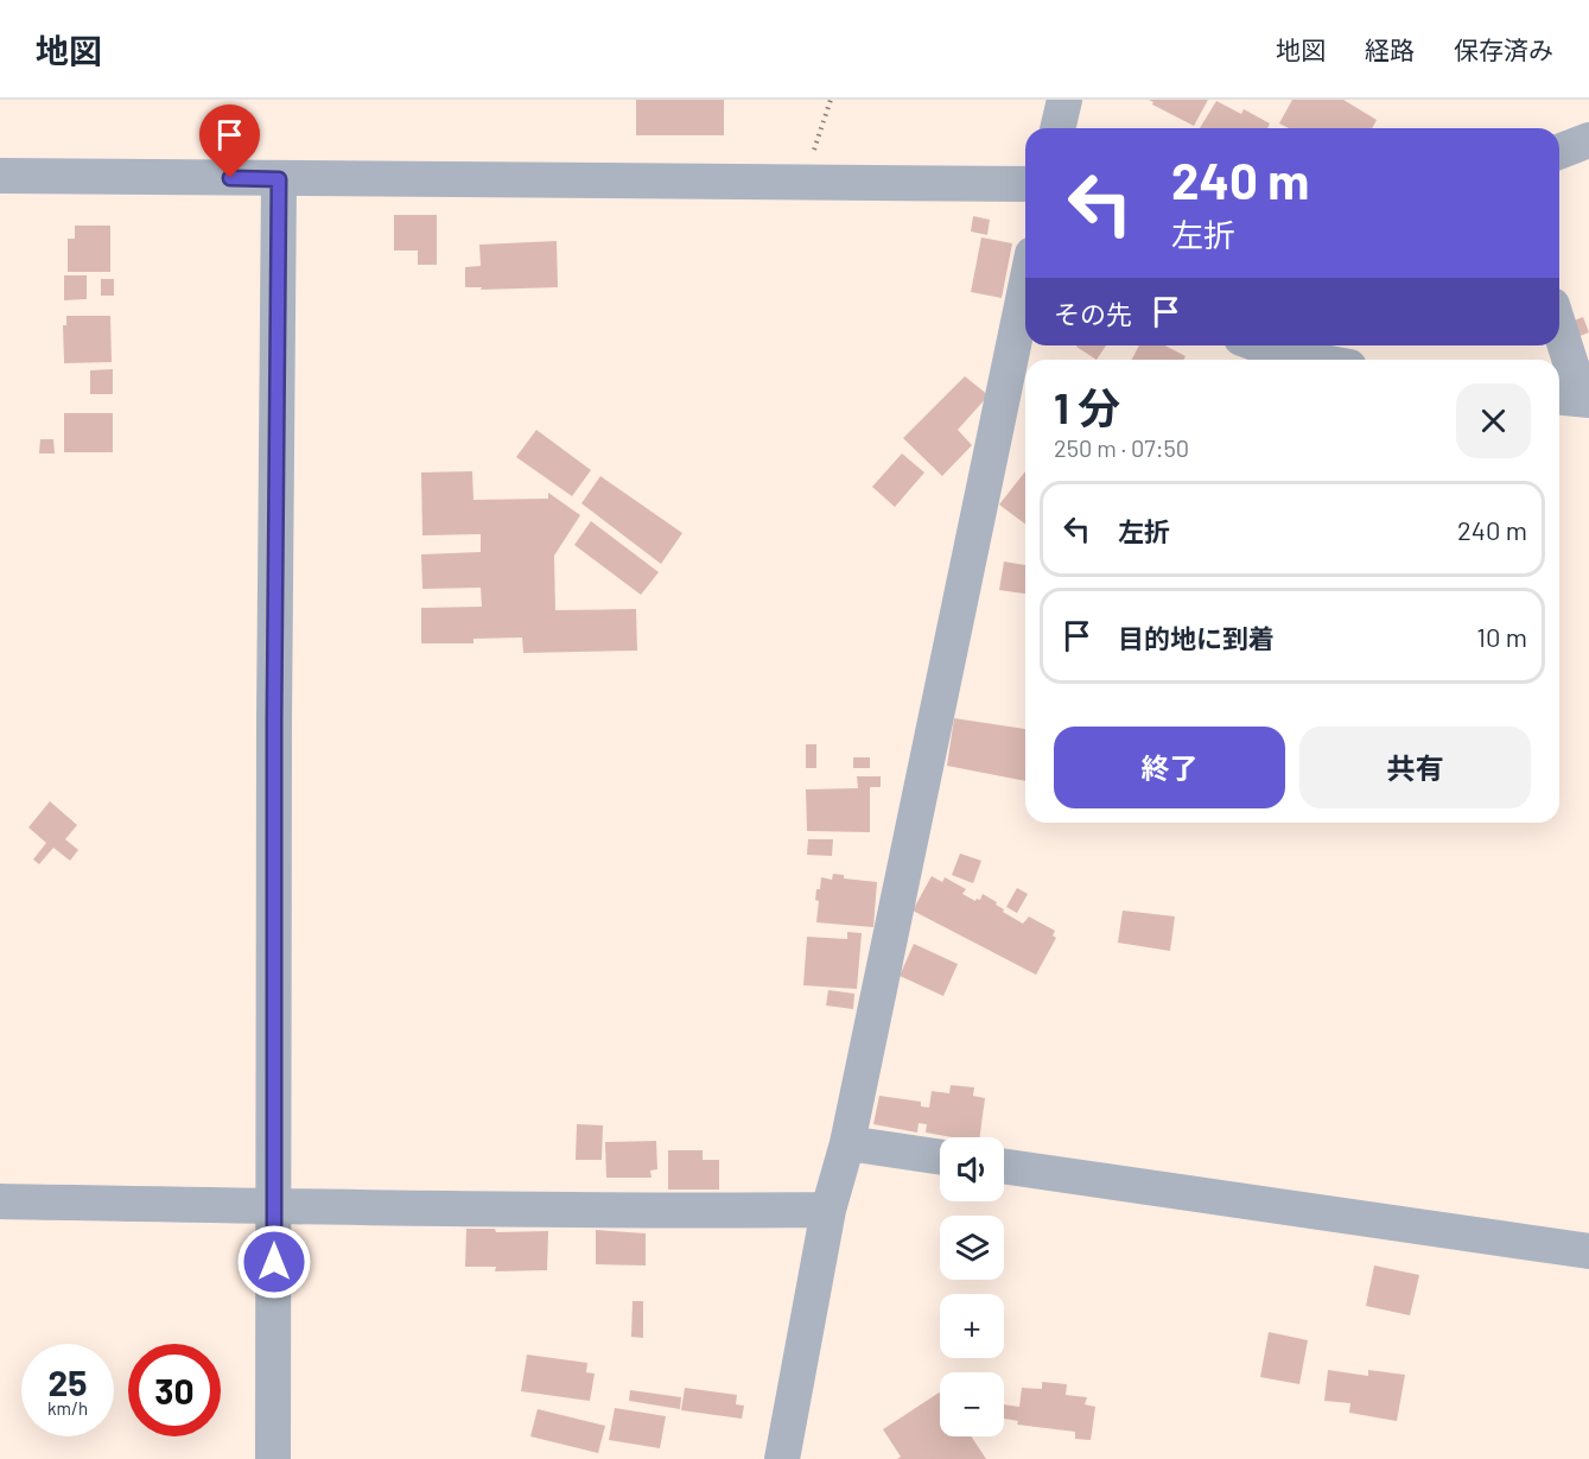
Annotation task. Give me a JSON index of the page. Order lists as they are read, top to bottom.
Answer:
{
  "page": {
    "header": "地図",
    "nav": ["地図", "経路", "保存済み"],
    "turn": ["240 m", "左折"],
    "then": "その先",
    "heading": ["1 分", "250 m · 07:50"],
    "list": [
      {
        "name": "左折",
        "value": "240 m"
      },
      {
        "name": "目的地に到着",
        "value": "10 m"
      }
    ],
    "buttons": ["終了", "共有"],
    "map_buttons": ["+", "−"],
    "speed": "25 km/h",
    "limit": "30"
  }
}
